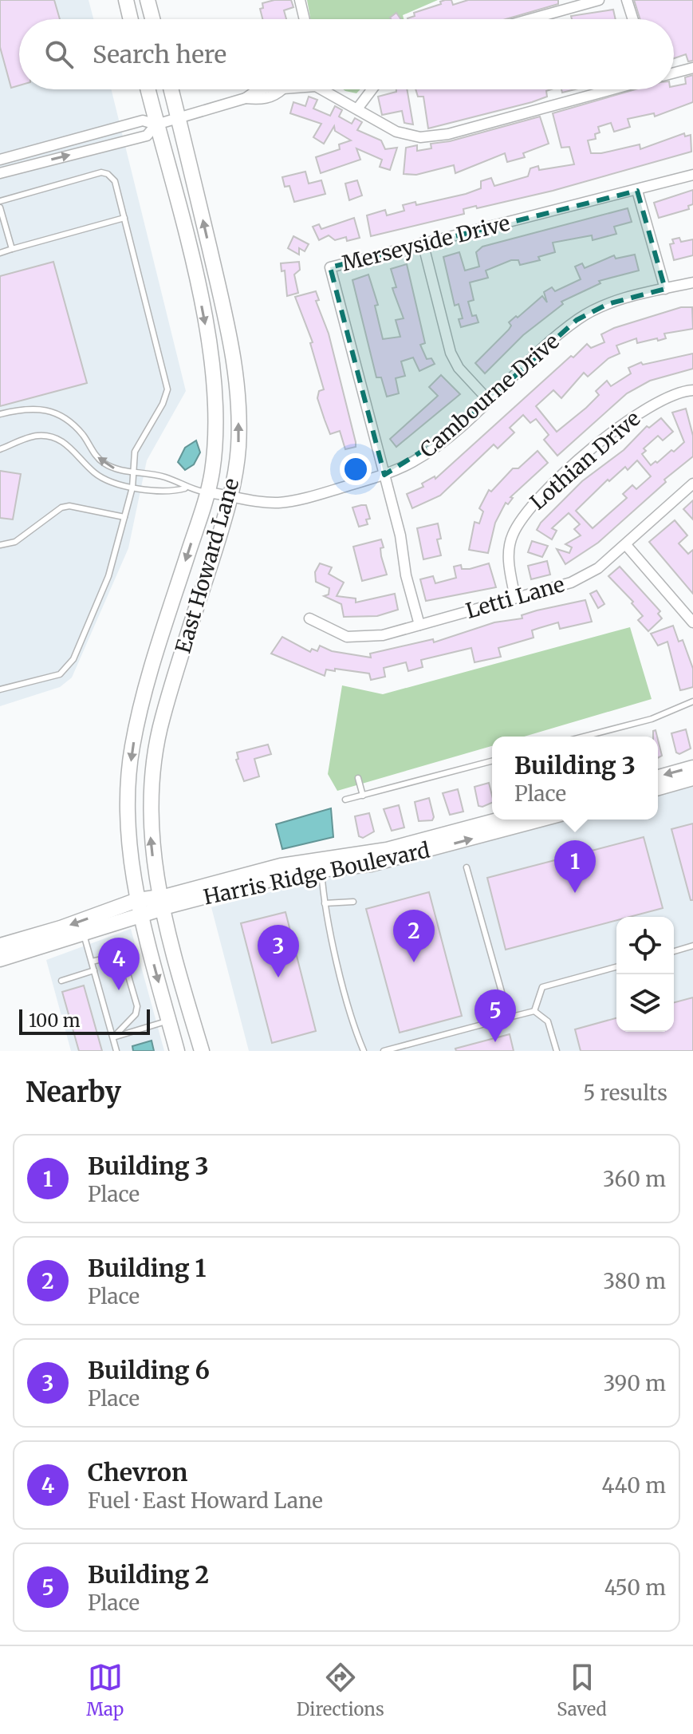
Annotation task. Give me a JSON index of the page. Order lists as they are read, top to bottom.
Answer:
{
  "streets": {
    "main road": ["East Howard Lane", "Harris Ridge Boulevard"],
    "street": [
      "Merseyside Drive",
      "Cambourne Drive",
      "Lothian Drive",
      "Letti Lane"
    ]
  },
  "crossings": [
    ["Merseyside Drive", "Cambourne Drive"],
    ["Merseyside Drive", "Letti Lane"],
    ["Cambourne Drive", "East Howard Lane"],
    ["Lothian Drive", "Letti Lane"],
    ["East Howard Lane", "Harris Ridge Boulevard"]
  ],
  "scale_bar": "100 m",
  "page": {
    "search": "Search here",
    "popup": ["Building 3", "Place"],
    "pins": [
      "1",
      "2",
      "3",
      "4",
      "5"
    ],
    "scale": "100 m",
    "heading": ["Nearby", "5 results"],
    "list": [
      {
        "mark": "1",
        "name": "Building 3",
        "note": "Place",
        "value": "360 m"
      },
      {
        "mark": "2",
        "name": "Building 1",
        "note": "Place",
        "value": "380 m"
      },
      {
        "mark": "3",
        "name": "Building 6",
        "note": "Place",
        "value": "390 m"
      },
      {
        "mark": "4",
        "name": "Chevron",
        "note": "Fuel · East Howard Lane",
        "value": "440 m"
      },
      {
        "mark": "5",
        "name": "Building 2",
        "note": "Place",
        "value": "450 m"
      }
    ],
    "nav": ["Map", "Directions", "Saved"]
  }
}
